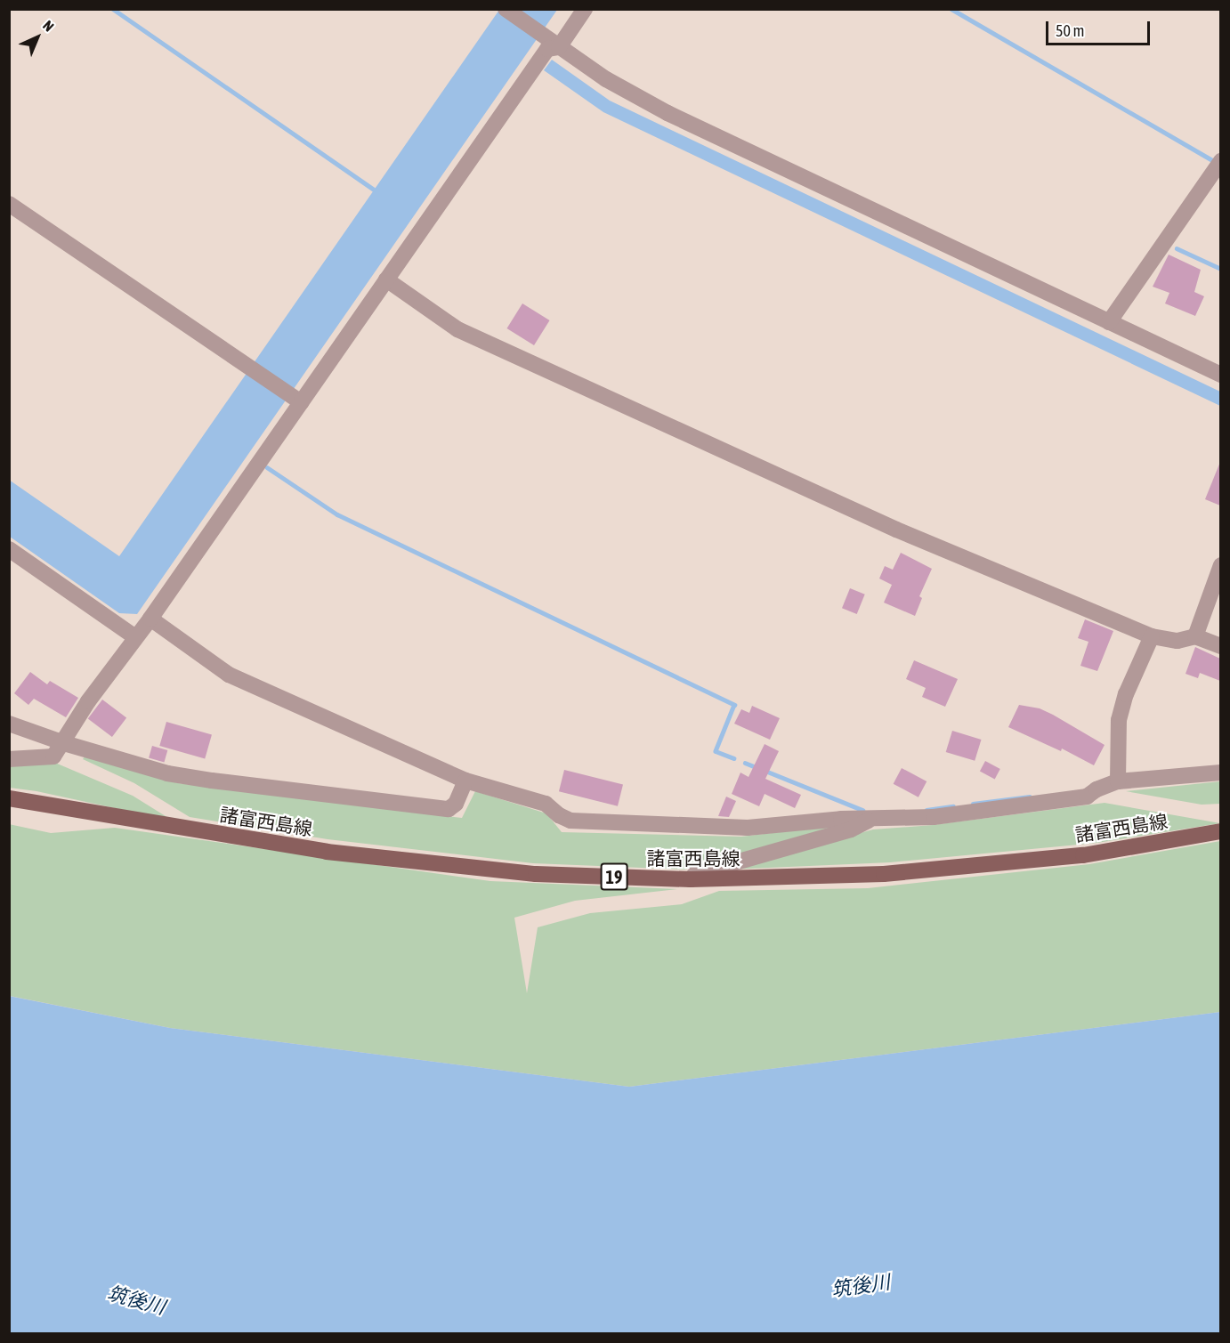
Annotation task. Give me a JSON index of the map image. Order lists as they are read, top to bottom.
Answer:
{
  "streets": {
    "main road": ["諸富西島線", "19"]
  },
  "water": ["筑後川"],
  "scale_bar": "50 m",
  "north": "top right"
}
